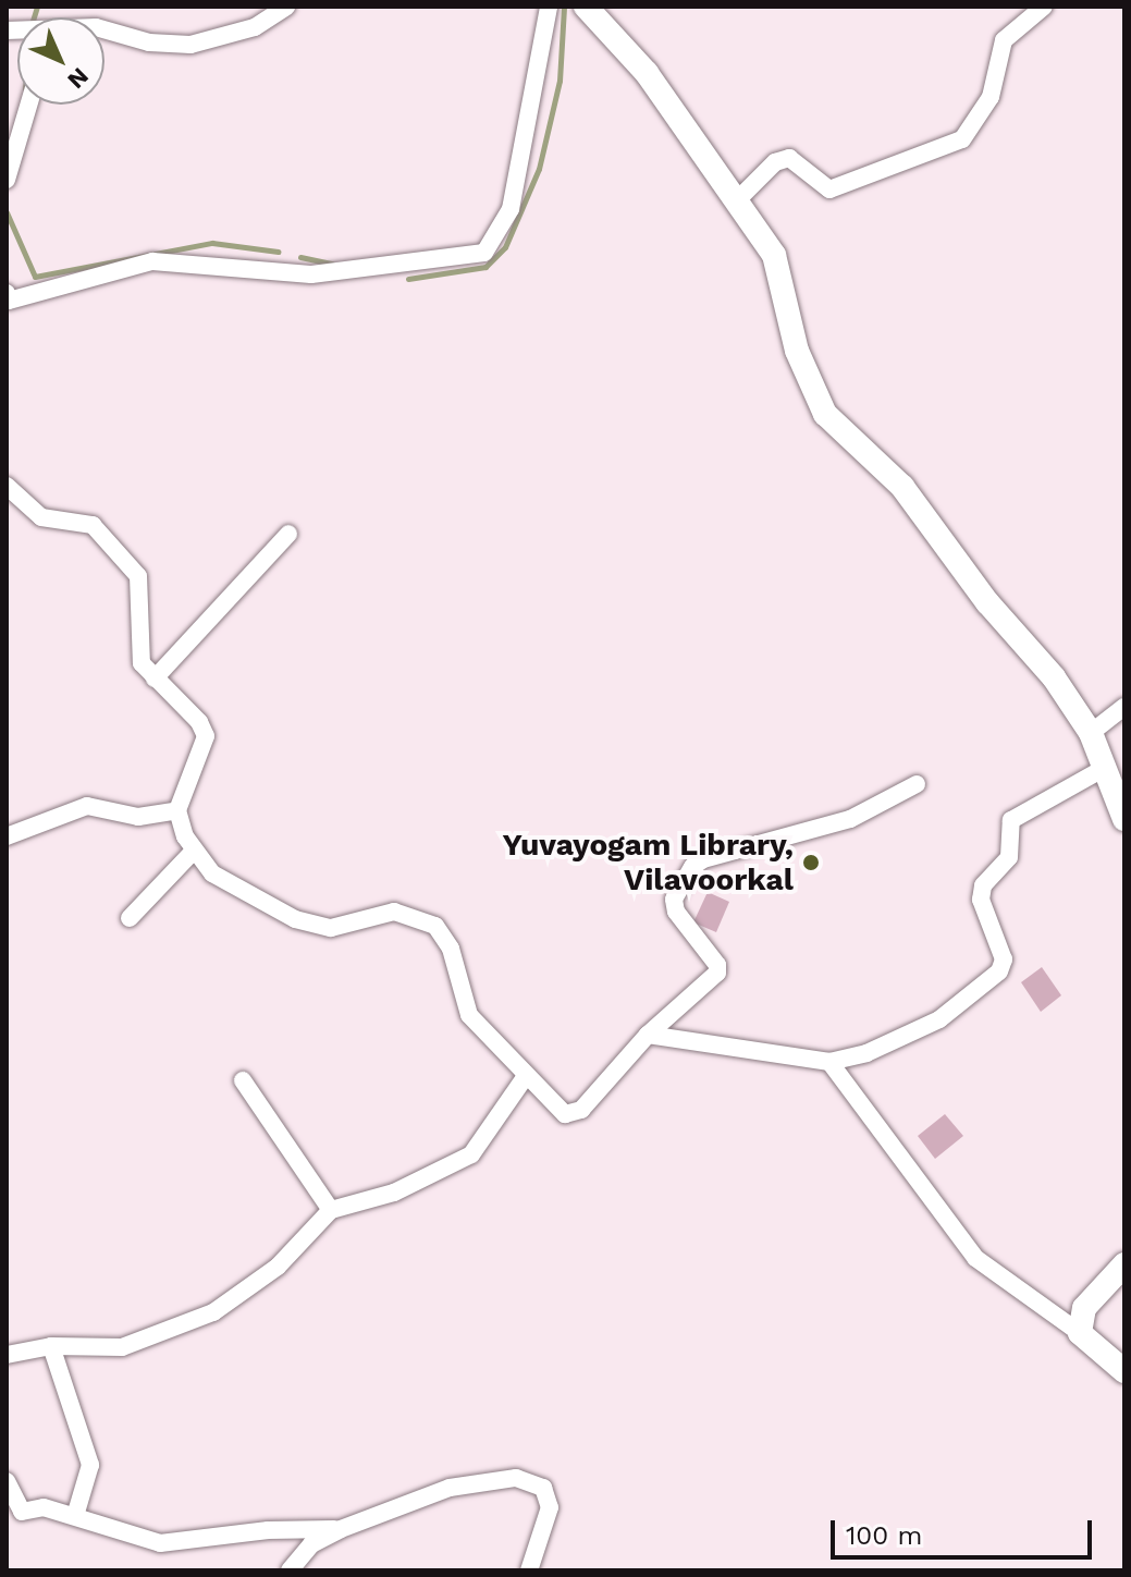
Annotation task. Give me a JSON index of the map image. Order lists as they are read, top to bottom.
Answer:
{
  "places": ["Yuvayogam Library, Vilavoorkal"],
  "scale_bar": "100 m",
  "north": "bottom right"
}
